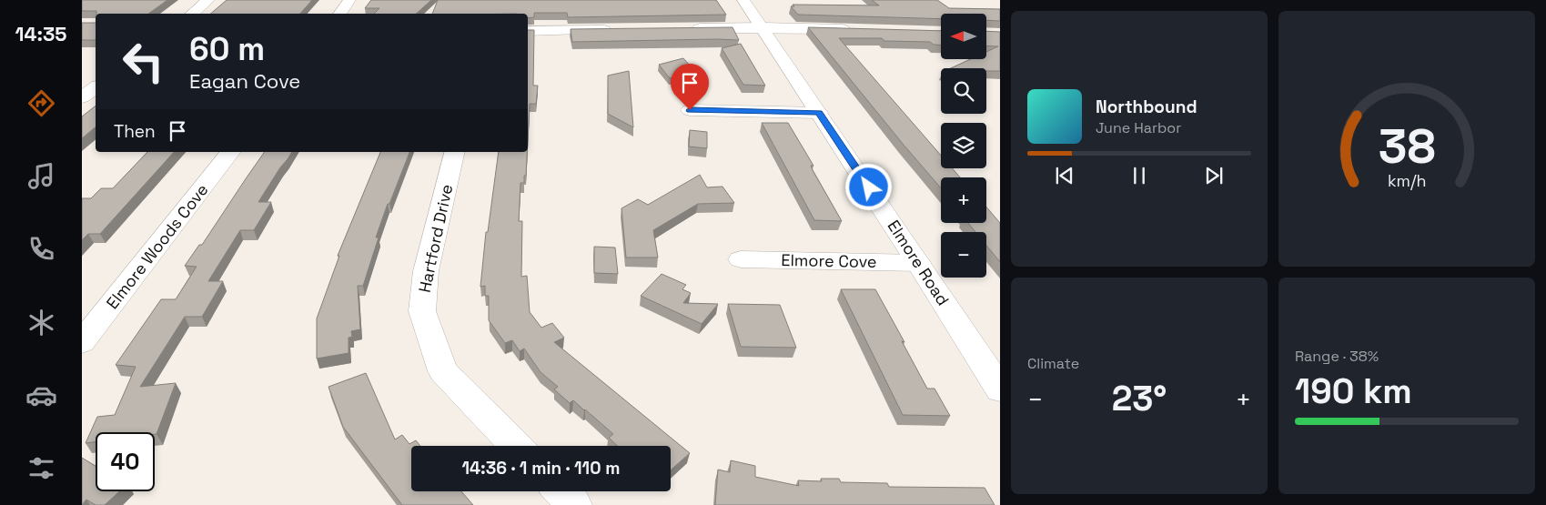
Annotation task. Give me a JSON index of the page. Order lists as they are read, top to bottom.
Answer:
{
  "streets": {
    "street": [
      "Hartford Drive",
      "Elmore Woods Cove",
      "Elmore Cove",
      "Elmore Road"
    ]
  },
  "crossings": [
    ["Elmore Cove", "Elmore Road"]
  ],
  "north": "left",
  "page": {
    "tabs": "14:35",
    "map_buttons": ["+", "−"],
    "turn": ["60 m", "Eagan Cove"],
    "song": ["Northbound", "June Harbor"],
    "then": "Then",
    "tile": [
      "Climate",
      ["Range · 38%", "190 km"]
    ],
    "heat": ["−", "23°", "+"],
    "limit": "40",
    "trip": "14:36 · 1 min · 110 m",
    "gauge": ["38", "km/h"]
  }
}
